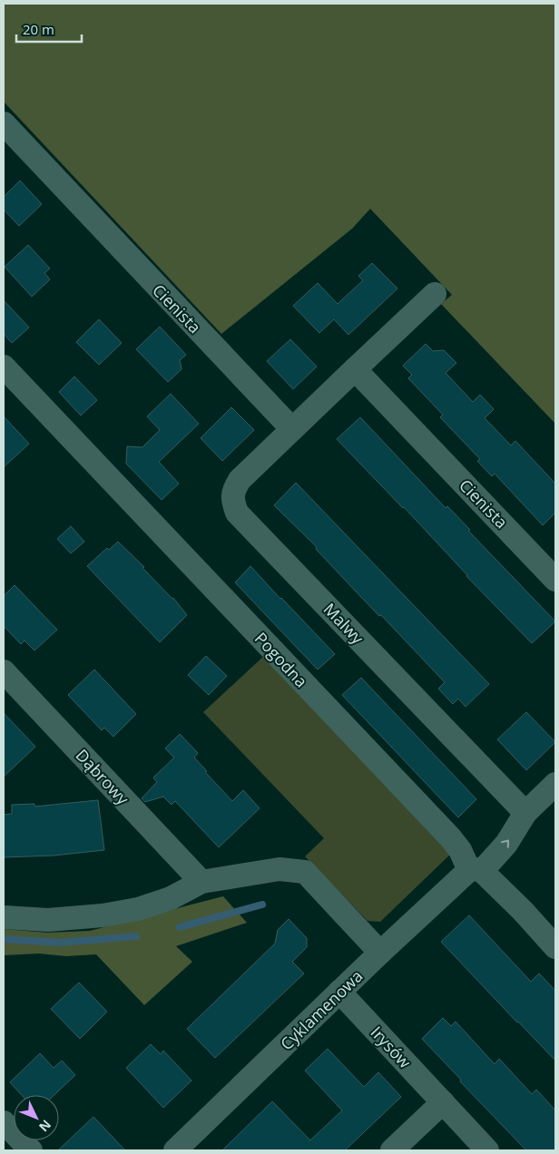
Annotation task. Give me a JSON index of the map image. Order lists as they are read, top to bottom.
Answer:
{
  "streets": {
    "street": [
      "Cienista",
      "Malwy",
      "Pogodna",
      "Dąbrowy",
      "Cyklamenowa",
      "Irysów"
    ]
  },
  "crossings": [
    ["Cienista", "Malwy"],
    ["Malwy", "Cyklamenowa"],
    ["Pogodna", "Cyklamenowa"],
    ["Cyklamenowa", "Irysów"]
  ],
  "scale_bar": "20 m",
  "north": "bottom right"
}
